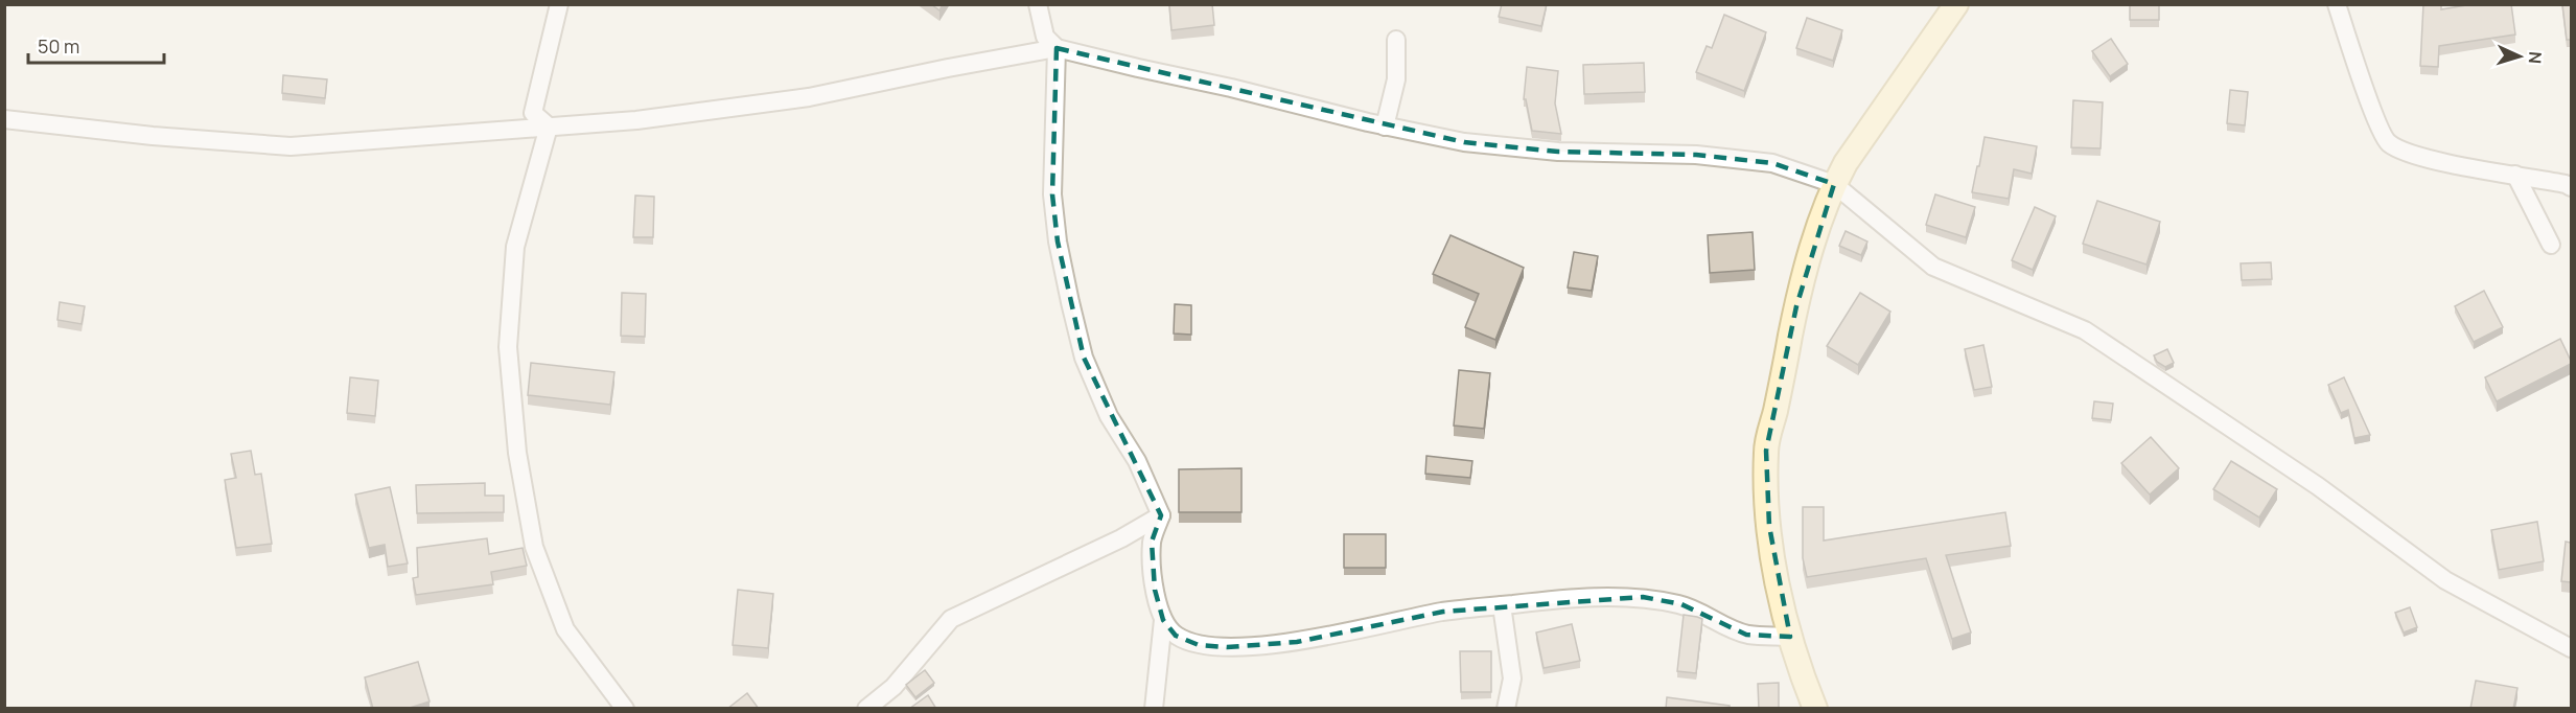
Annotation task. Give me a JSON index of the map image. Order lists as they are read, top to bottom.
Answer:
{
  "scale_bar": "50 m",
  "north": "right"
}
